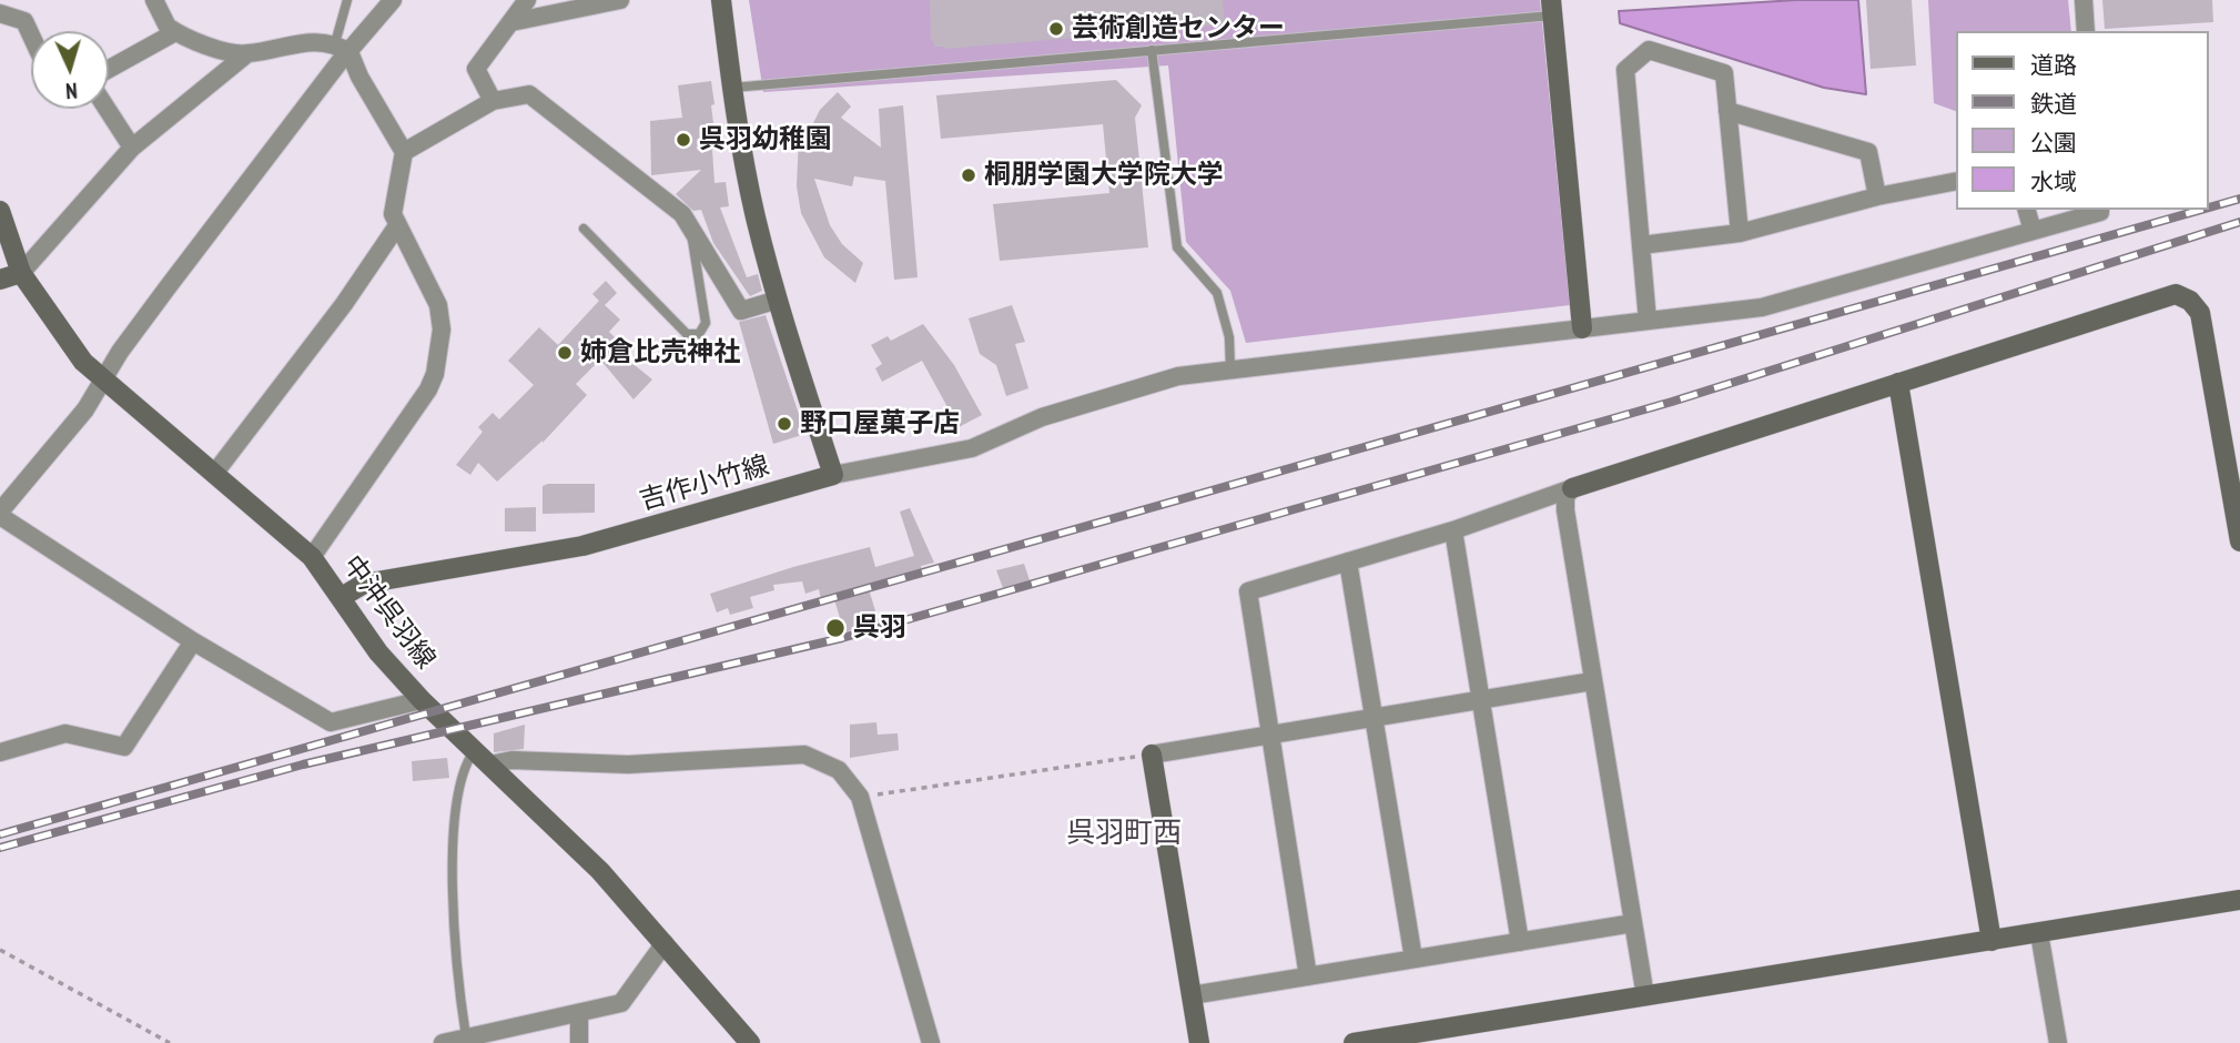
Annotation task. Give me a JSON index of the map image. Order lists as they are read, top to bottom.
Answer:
{
  "streets": {
    "street": ["吉作小竹線", "中沖呉羽線"]
  },
  "crossings": [
    ["吉作小竹線", "中沖呉羽線"]
  ],
  "districts": ["呉羽町西"],
  "places": [
    "芸術創造センター",
    "呉羽幼稚園",
    "桐朋学園大学院大学",
    "姉倉比売神社",
    "野口屋菓子店",
    "呉羽"
  ],
  "legend": [
    "道路",
    "鉄道",
    "公園",
    "水域"
  ],
  "north": "bottom"
}
